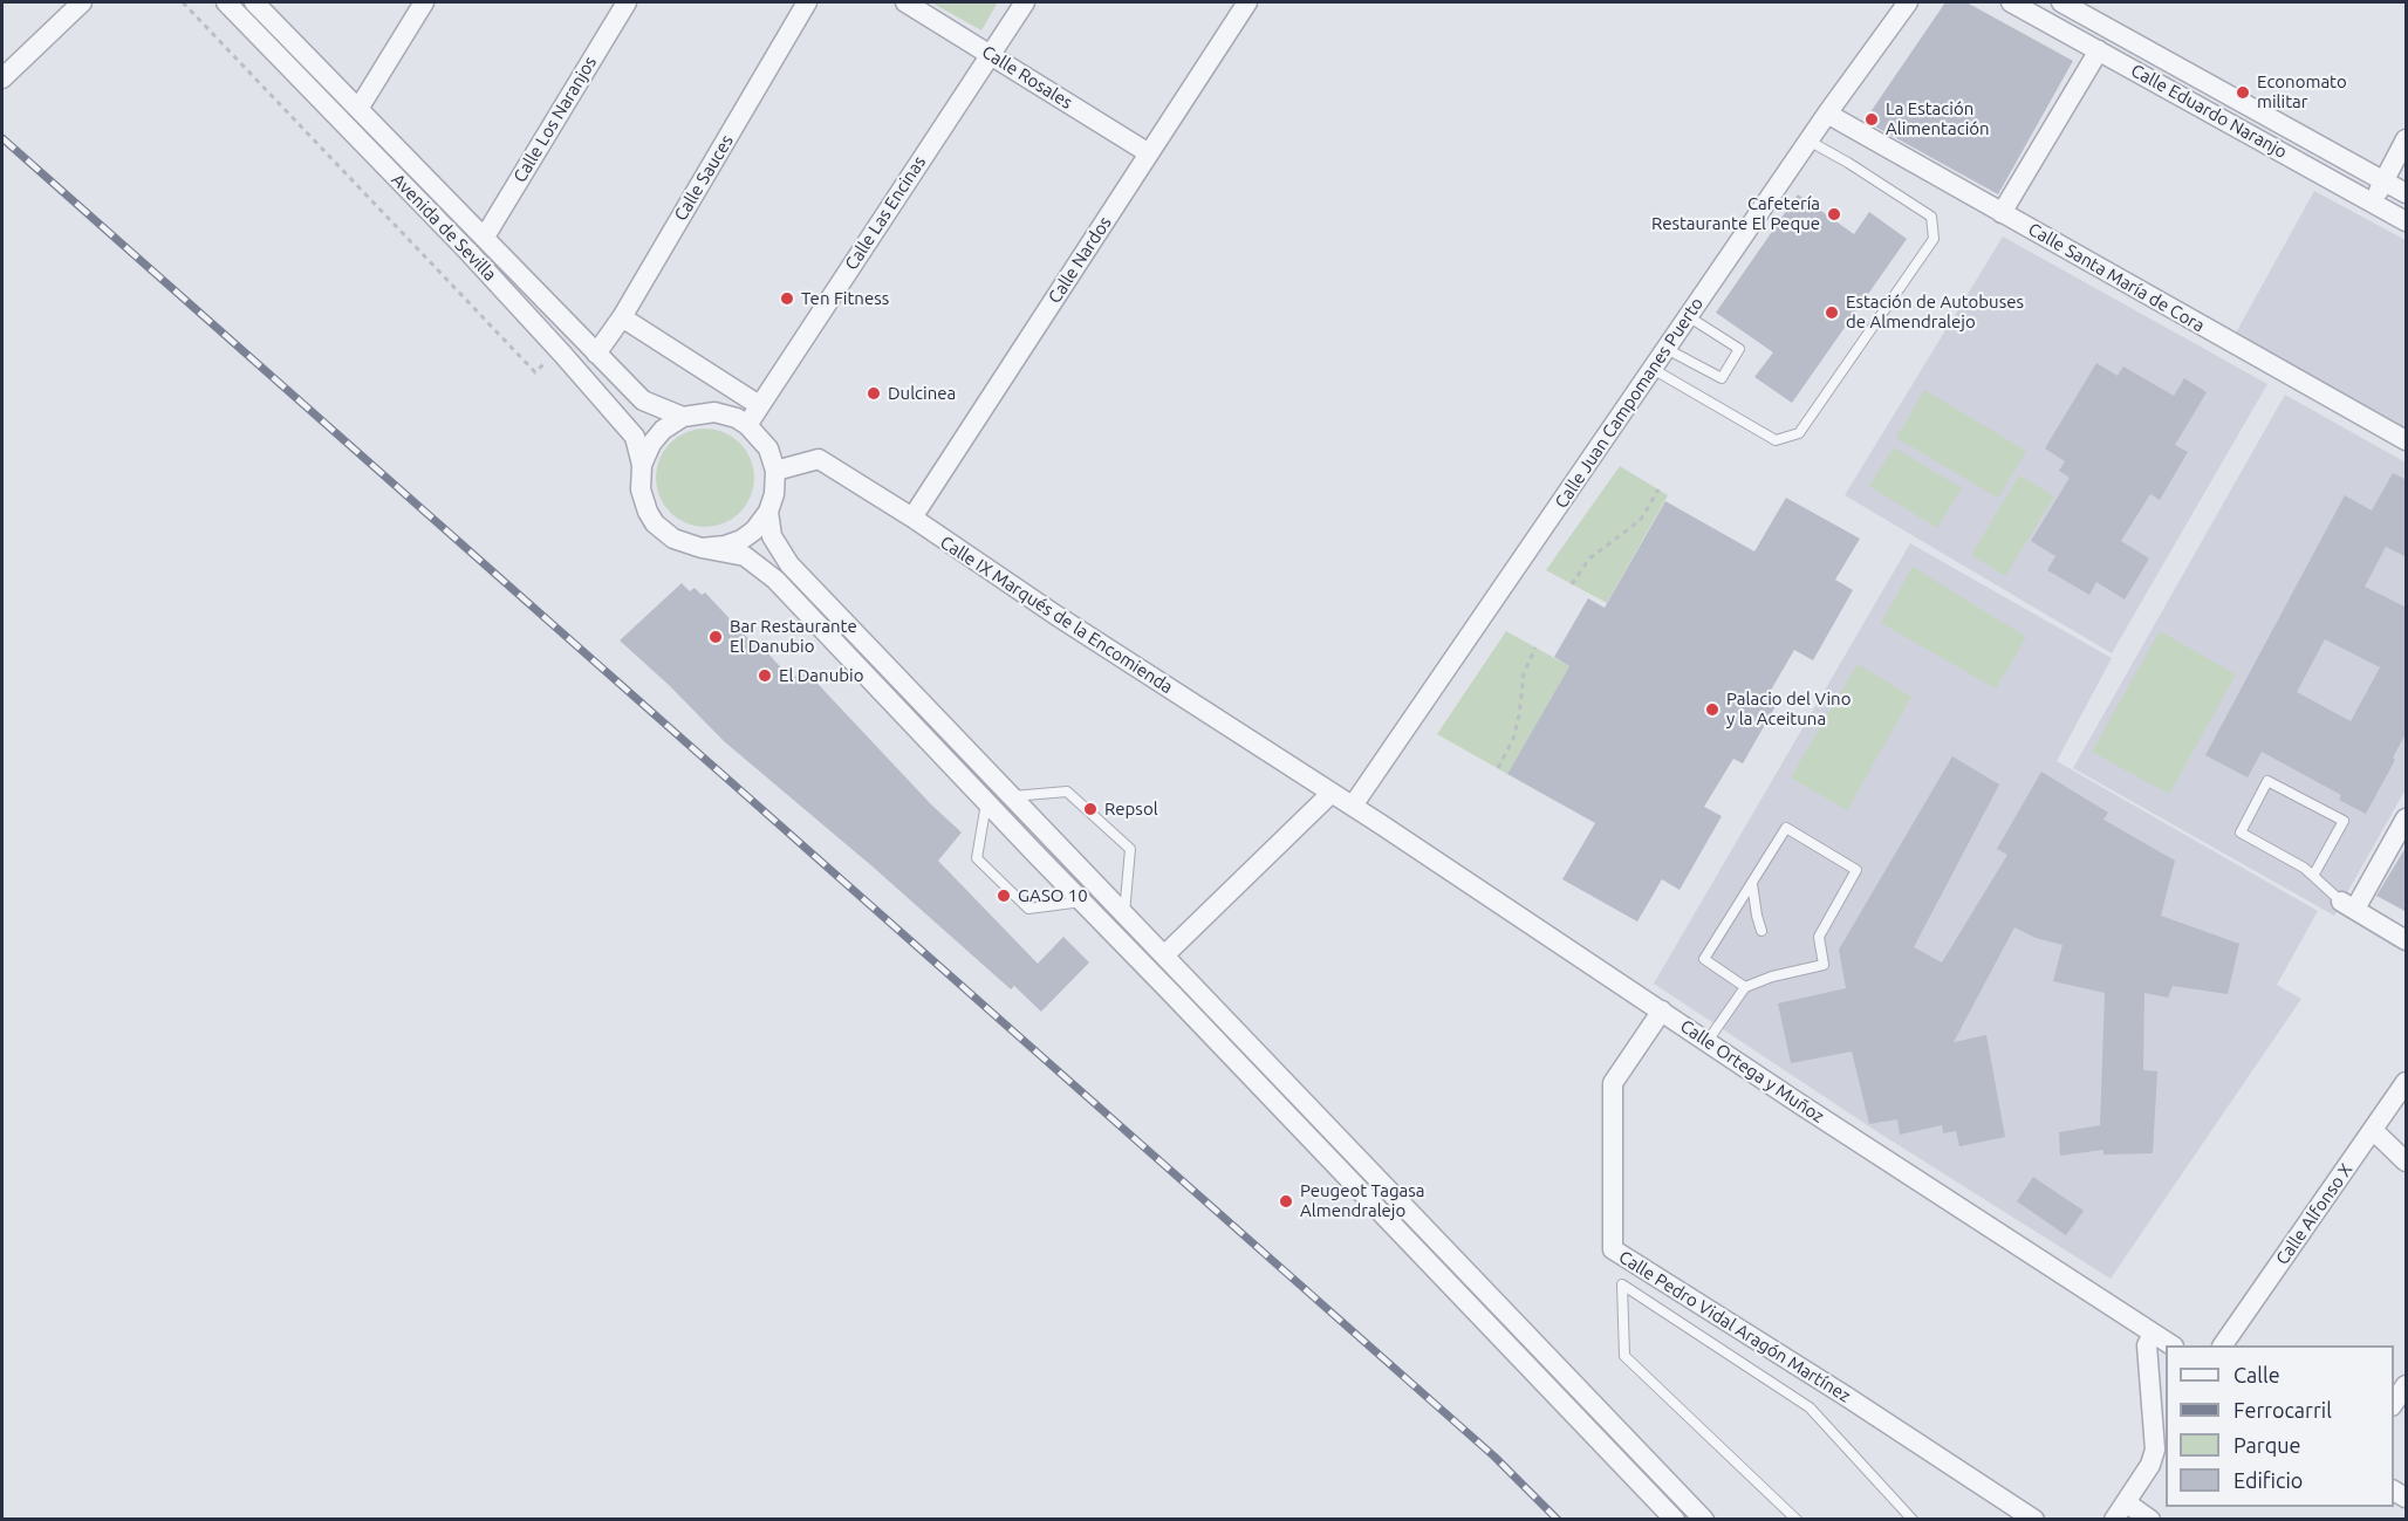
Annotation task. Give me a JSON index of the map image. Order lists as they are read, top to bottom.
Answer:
{
  "streets": {
    "street": [
      "Calle Rosales",
      "Calle Eduardo Naranjo",
      "Calle Los Naranjos",
      "Calle Sauces",
      "Calle Las Encinas",
      "Avenida de Sevilla",
      "Calle Nardos",
      "Calle Santa María de Cora",
      "Calle Juan Campomanes Puerto",
      "Calle IX Marqués de la Encomienda",
      "Calle Ortega y Muñoz",
      "Calle Alfonso X",
      "Calle Pedro Vidal Aragón Martínez"
    ]
  },
  "crossings": [
    ["Calle Rosales", "Calle Las Encinas"],
    ["Calle Rosales", "Calle Nardos"],
    ["Calle Los Naranjos", "Avenida de Sevilla"],
    ["Calle Sauces", "Avenida de Sevilla"],
    ["Calle Las Encinas", "Avenida de Sevilla"],
    ["Calle Las Encinas", "Calle IX Marqués de la Encomienda"],
    ["Avenida de Sevilla", "Calle IX Marqués de la Encomienda"],
    ["Calle Nardos", "Calle IX Marqués de la Encomienda"],
    ["Calle Santa María de Cora", "Calle Juan Campomanes Puerto"],
    ["Calle Juan Campomanes Puerto", "Calle Ortega y Muñoz"],
    ["Calle IX Marqués de la Encomienda", "Calle Ortega y Muñoz"],
    ["Calle Ortega y Muñoz", "Calle Pedro Vidal Aragón Martínez"]
  ],
  "places": [
    "Economato militar",
    "La Estación Alimentación",
    "Cafetería Restaurante El Peque",
    "Ten Fitness",
    "Estación de Autobuses de Almendralejo",
    "Dulcinea",
    "Bar Restaurante El Danubio",
    "El Danubio",
    "Palacio del Vino y la Aceituna",
    "Repsol",
    "GASO 10",
    "Peugeot Tagasa Almendralejo"
  ],
  "legend": [
    "Calle",
    "Ferrocarril",
    "Parque",
    "Edificio"
  ]
}
